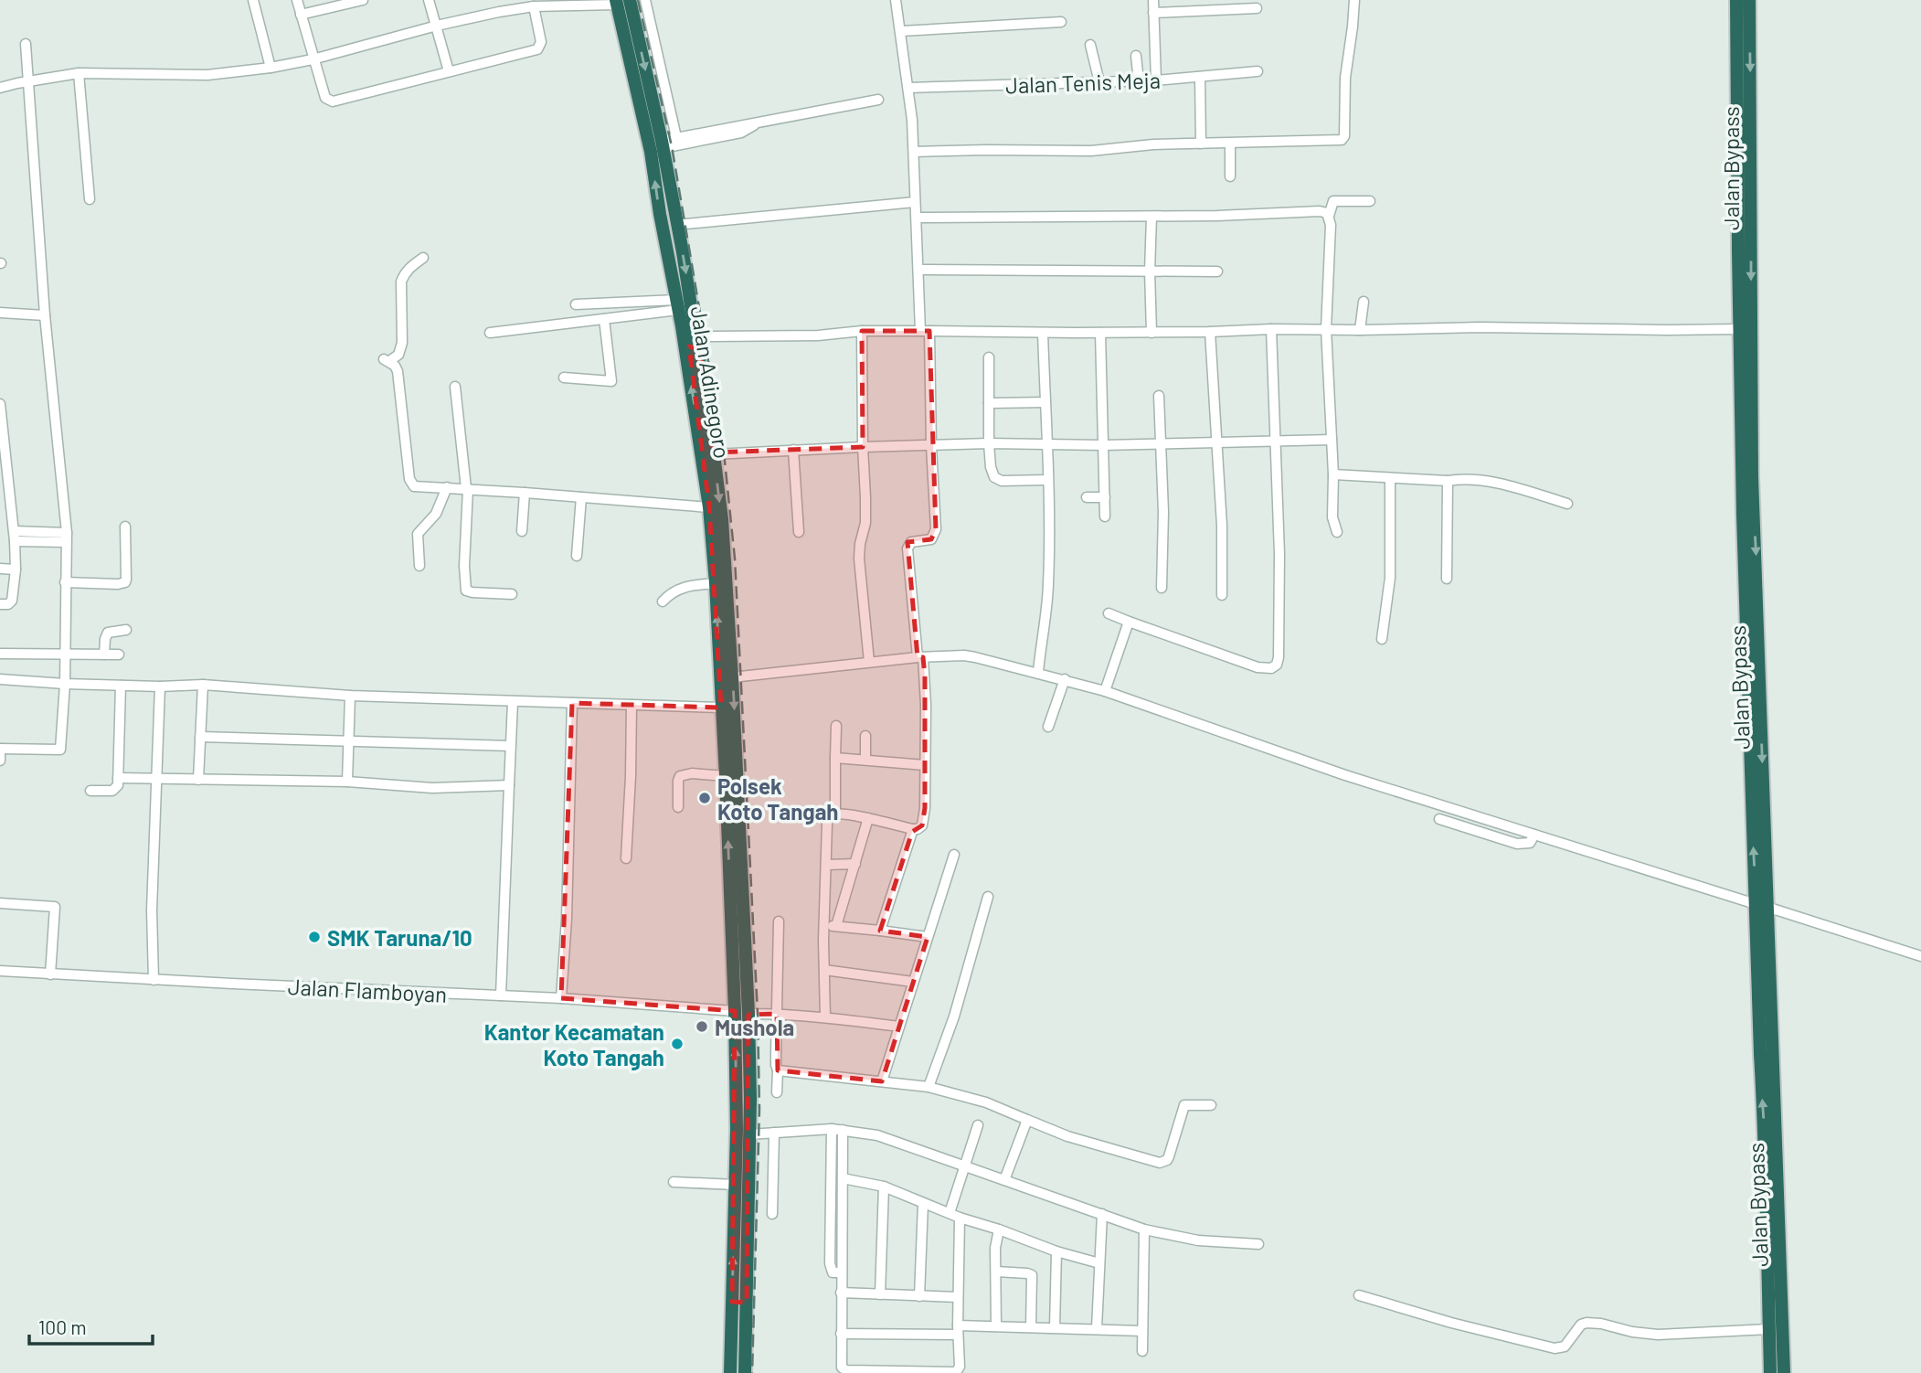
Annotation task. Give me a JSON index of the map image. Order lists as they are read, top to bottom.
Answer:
{
  "streets": {
    "highway": ["Jalan Bypass", "Jalan Adinegoro"],
    "street": ["Jalan Tenis Meja", "Jalan Flamboyan"]
  },
  "crossings": [
    ["Jalan Adinegoro", "Jalan Flamboyan"]
  ],
  "places": [
    "Polsek Koto Tangah",
    "SMK Taruna/10",
    "Mushola",
    "Kantor Kecamatan Koto Tangah"
  ],
  "scale_bar": "100 m"
}
